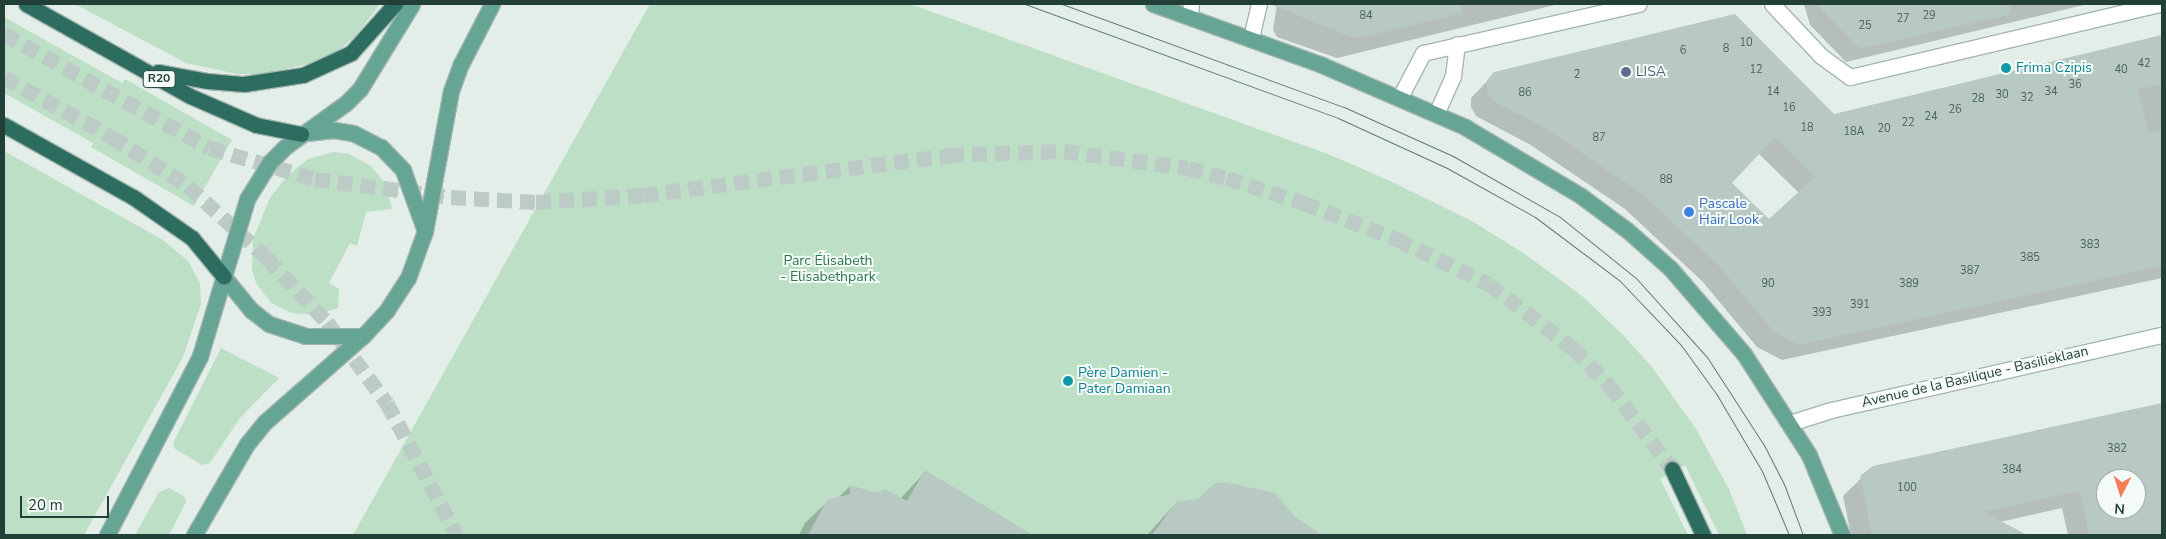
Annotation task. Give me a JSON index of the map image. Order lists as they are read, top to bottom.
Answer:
{
  "streets": {
    "highway": ["R20"],
    "street": ["Avenue de la Basilique - Basilieklaan"]
  },
  "parks": ["Parc Élisabeth - Elisabethpark"],
  "places": [
    "Frima Czipis",
    "LISA",
    "Pascale Hair Look",
    "Père Damien - Pater Damiaan"
  ],
  "house_numbers": [
    "84",
    "29",
    "27",
    "25",
    "10",
    "8",
    "6",
    "42",
    "12",
    "40",
    "2",
    "36",
    "14",
    "34",
    "86",
    "30",
    "32",
    "28",
    "16",
    "26",
    "24",
    "22",
    "18",
    "20",
    "18A",
    "87",
    "88",
    "383",
    "385",
    "387",
    "90",
    "389",
    "391",
    "393",
    "382",
    "384",
    "100"
  ],
  "scale_bar": "20 m",
  "north": "bottom"
}
